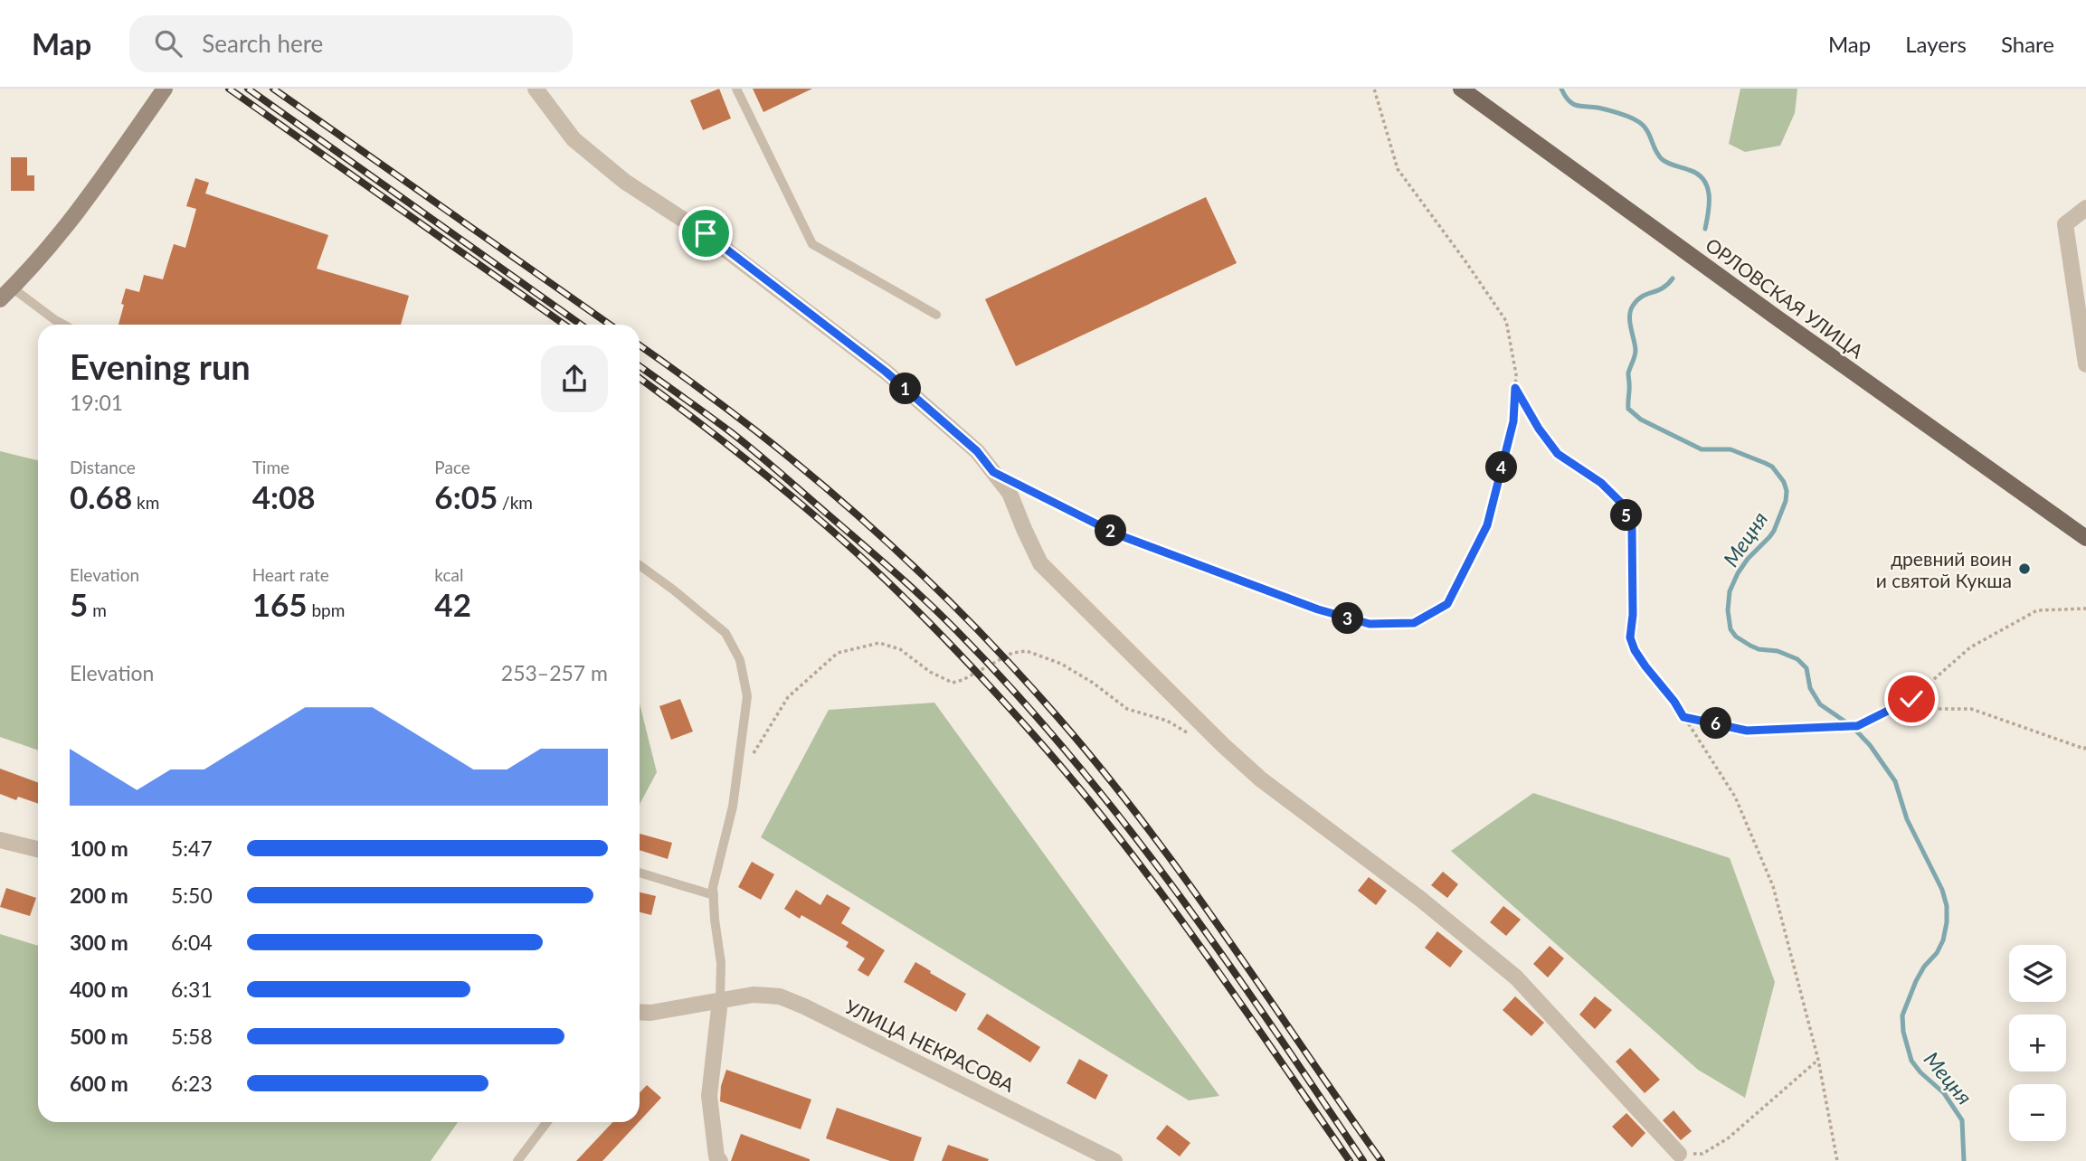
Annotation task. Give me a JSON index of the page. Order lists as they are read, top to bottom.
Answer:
{
  "streets": {
    "main road": ["ОРЛОВСКАЯ УЛИЦА"],
    "street": ["УЛИЦА НЕКРАСОВА"]
  },
  "water": ["Мецня"],
  "places": ["древний воин и святой Кукша"],
  "page": {
    "header": "Map",
    "search": "Search here",
    "nav": ["Map", "Layers", "Share"],
    "heading": ["Evening run", "19:01"],
    "pins": [
      "1",
      "4",
      "5",
      "2",
      "3",
      "6"
    ],
    "stats": [
      ["Distance", "0.68 km"],
      ["Time", "4:08"],
      ["Pace", "6:05 /km"],
      ["Elevation", "5 m"],
      ["Heart rate", "165 bpm"],
      ["kcal", "42"]
    ],
    "chart": ["Elevation", "253–257 m"],
    "list": [
      {
        "name": "100 m",
        "note": "5:47"
      },
      {
        "name": "200 m",
        "note": "5:50"
      },
      {
        "name": "300 m",
        "note": "6:04"
      },
      {
        "name": "400 m",
        "note": "6:31"
      },
      {
        "name": "500 m",
        "note": "5:58"
      },
      {
        "name": "600 m",
        "note": "6:23"
      }
    ],
    "map_buttons": ["+", "−"]
  }
}
